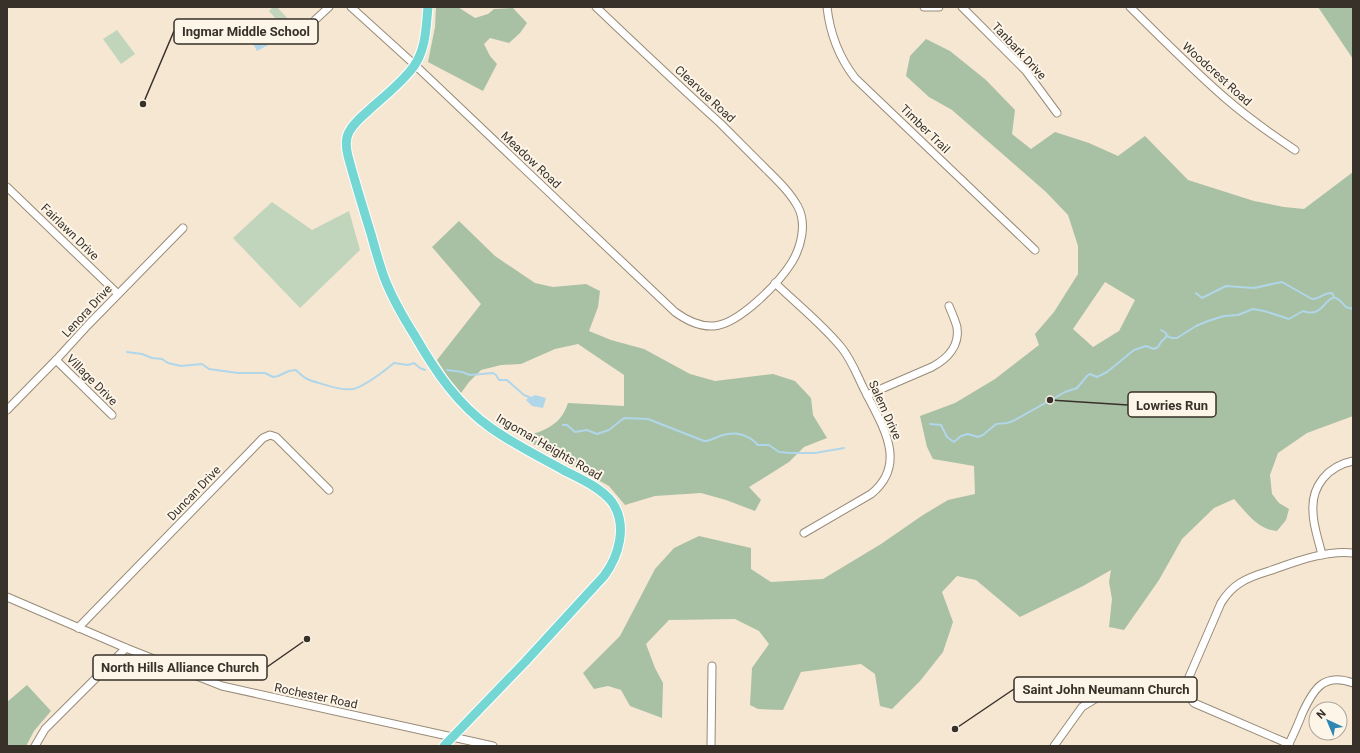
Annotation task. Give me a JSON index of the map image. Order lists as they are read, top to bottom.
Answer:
{
  "streets": {
    "main road": ["Ingomar Heights Road"],
    "street": [
      "Tanbark Drive",
      "Woodcrest Road",
      "Clearvue Road",
      "Timber Trail",
      "Meadow Road",
      "Fairlawn Drive",
      "Lenora Drive",
      "Village Drive",
      "Salem Drive",
      "Duncan Drive",
      "Rochester Road"
    ]
  },
  "crossings": [
    ["Clearvue Road", "Meadow Road"],
    ["Clearvue Road", "Salem Drive"],
    ["Meadow Road", "Ingomar Heights Road"],
    ["Fairlawn Drive", "Lenora Drive"],
    ["Lenora Drive", "Village Drive"],
    ["Ingomar Heights Road", "Rochester Road"],
    ["Duncan Drive", "Rochester Road"]
  ],
  "places": [
    "Ingmar Middle School",
    "Lowries Run",
    "North Hills Alliance Church",
    "Saint John Neumann Church"
  ],
  "north": "top left"
}
